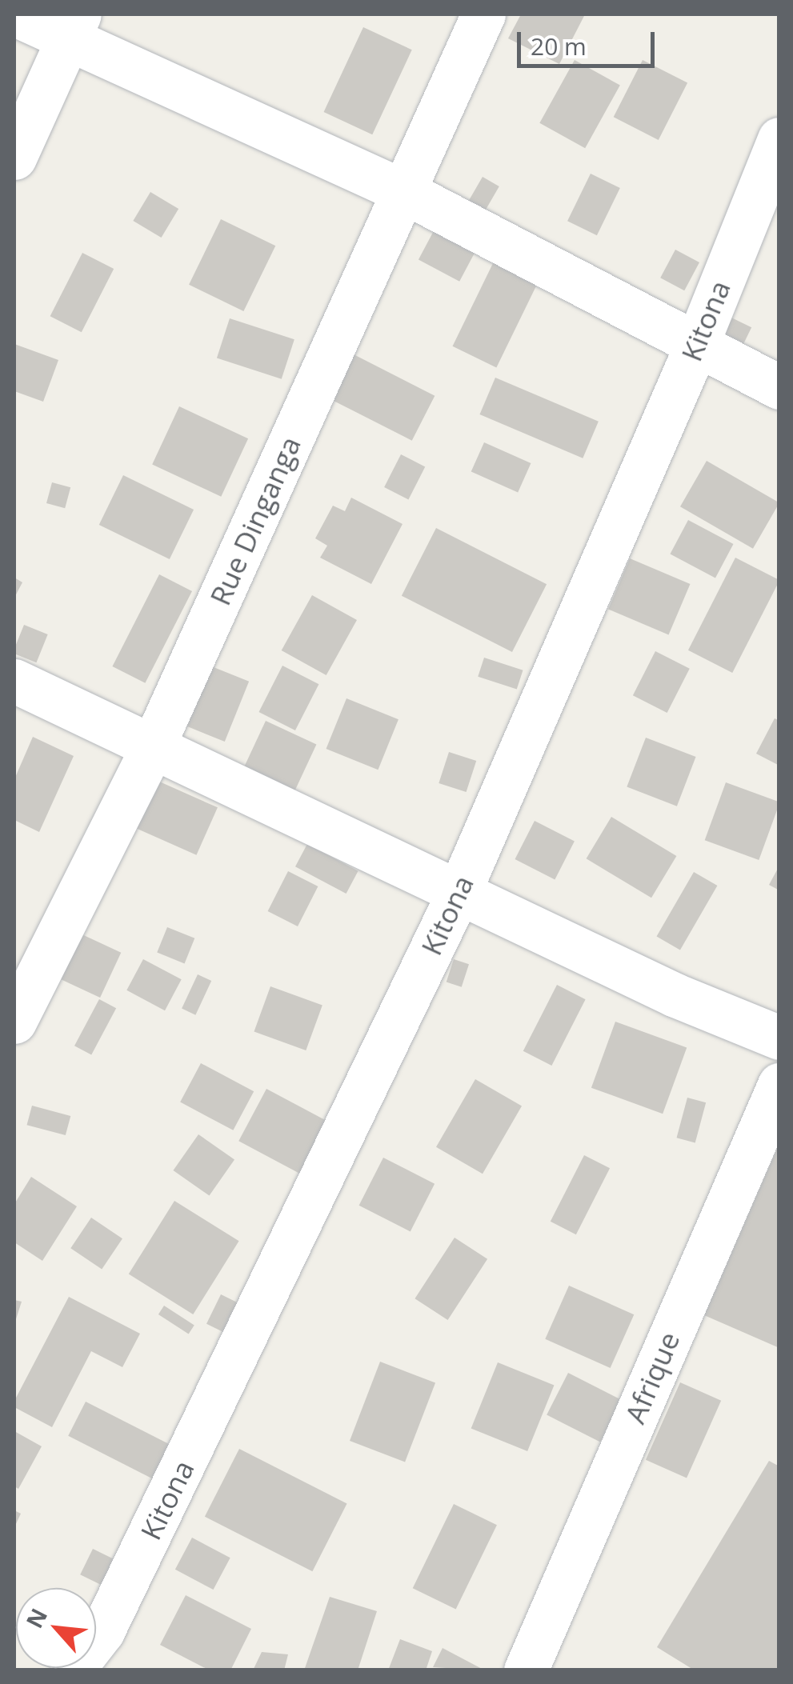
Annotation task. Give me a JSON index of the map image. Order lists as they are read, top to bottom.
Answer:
{
  "streets": {
    "street": ["Kitona", "Rue Dinganga", "Afrique"]
  },
  "scale_bar": "20 m",
  "north": "top left"
}
